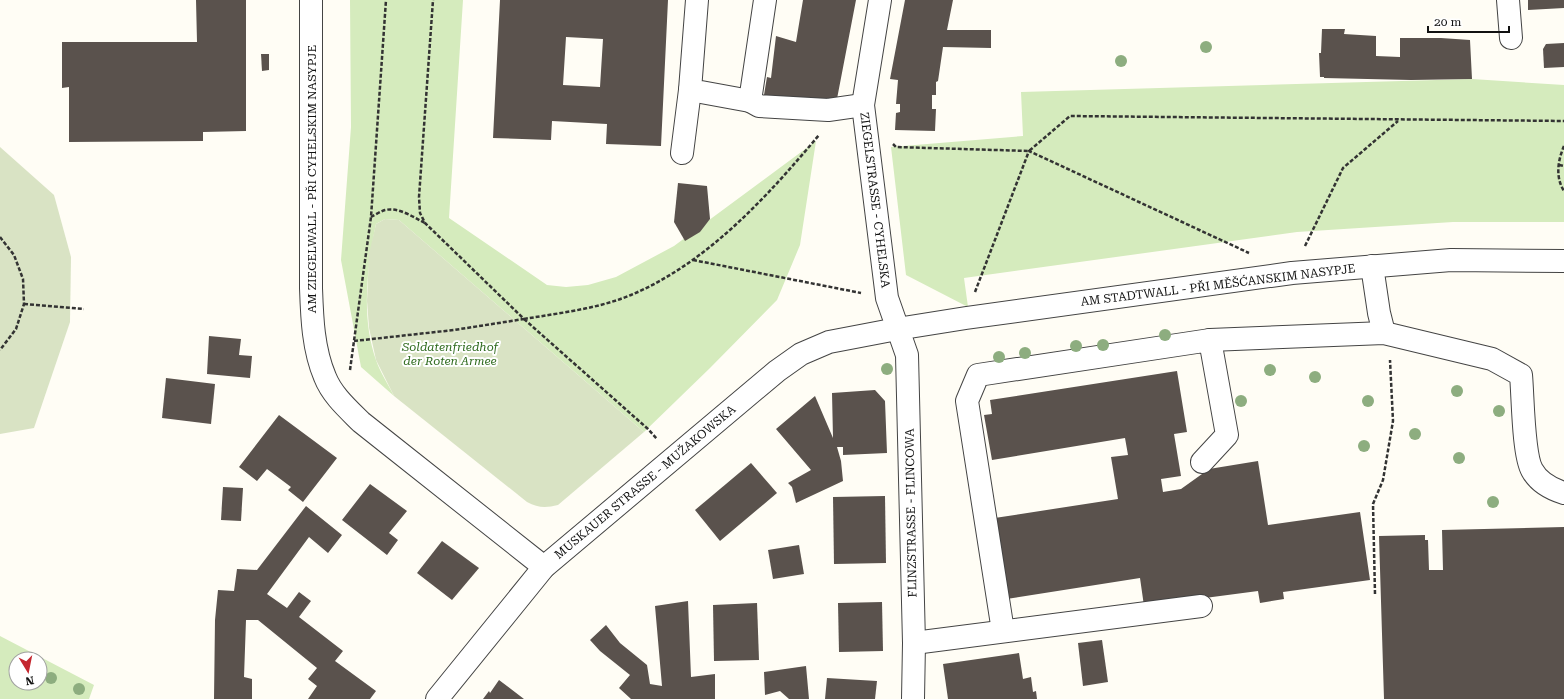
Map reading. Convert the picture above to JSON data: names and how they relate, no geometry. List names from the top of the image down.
{
  "streets": {
    "street": [
      "AM ZIEGELWALL - PŘI CYHELSKIM NASYPJE",
      "ZIEGELSTRASSE - CYHELSKA",
      "AM STADTWALL - PŘI MĚŠĆANSKIM NASYPJE",
      "MUSKAUER STRASSE - MUŽAKOWSKA",
      "FLINZSTRASSE - FLINCOWA"
    ]
  },
  "crossings": [
    ["AM ZIEGELWALL - PŘI CYHELSKIM NASYPJE", "MUSKAUER STRASSE - MUŽAKOWSKA"],
    ["ZIEGELSTRASSE - CYHELSKA", "AM STADTWALL - PŘI MĚŠĆANSKIM NASYPJE"],
    ["ZIEGELSTRASSE - CYHELSKA", "MUSKAUER STRASSE - MUŽAKOWSKA"],
    ["ZIEGELSTRASSE - CYHELSKA", "FLINZSTRASSE - FLINCOWA"],
    ["AM STADTWALL - PŘI MĚŠĆANSKIM NASYPJE", "MUSKAUER STRASSE - MUŽAKOWSKA"],
    ["AM STADTWALL - PŘI MĚŠĆANSKIM NASYPJE", "FLINZSTRASSE - FLINCOWA"],
    ["MUSKAUER STRASSE - MUŽAKOWSKA", "FLINZSTRASSE - FLINCOWA"]
  ],
  "parks": ["Soldatenfriedhof der Roten Armee"],
  "scale_bar": "20 m",
  "north": "bottom"
}
